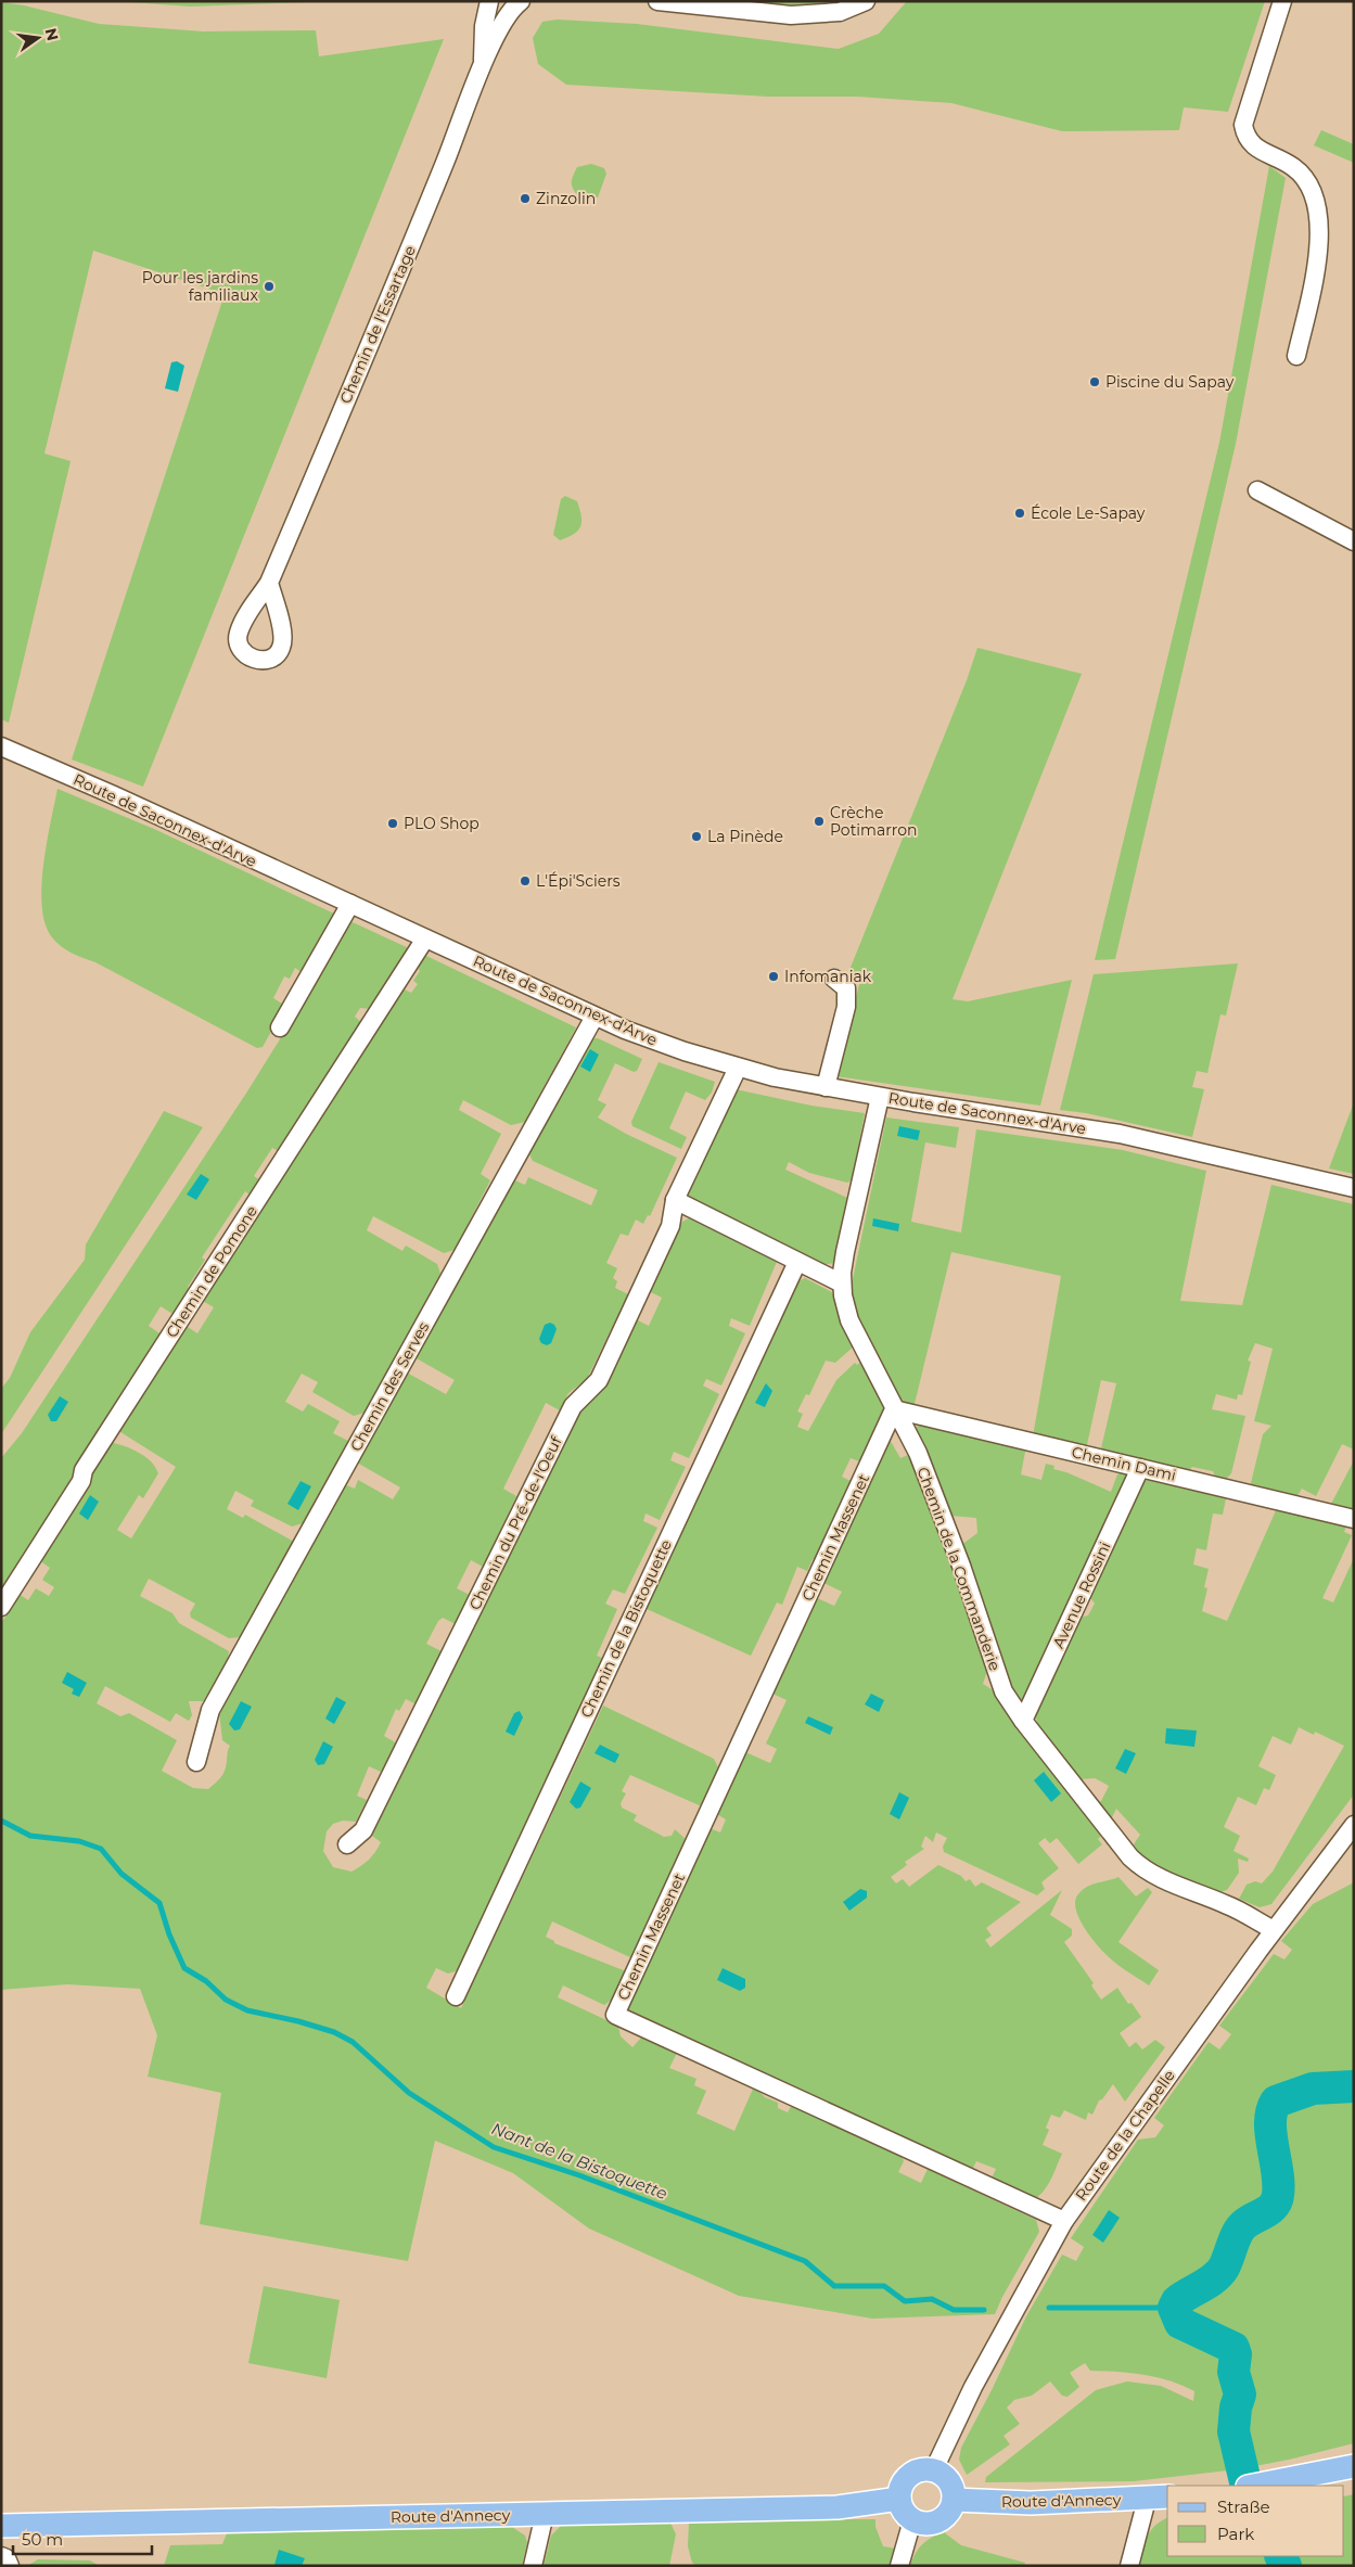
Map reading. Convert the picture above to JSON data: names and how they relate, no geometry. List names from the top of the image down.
{
  "streets": {
    "main road": ["Route d'Annecy"],
    "street": [
      "Chemin de l'Essartage",
      "Route de Saconnex-d'Arve",
      "Chemin de Pomone",
      "Chemin des Serves",
      "Chemin Dami",
      "Chemin du Pré-de-l'Oeuf",
      "Chemin Massenet",
      "Chemin de la Commanderie",
      "Avenue Rossini",
      "Chemin de la Bistoquette",
      "Route de la Chapelle"
    ]
  },
  "crossings": [
    ["Route de Saconnex-d'Arve", "Chemin de Pomone"],
    ["Route de Saconnex-d'Arve", "Chemin des Serves"],
    ["Route de Saconnex-d'Arve", "Chemin du Pré-de-l'Oeuf"],
    ["Route de Saconnex-d'Arve", "Chemin de la Commanderie"],
    ["Chemin Dami", "Chemin Massenet"],
    ["Chemin Dami", "Chemin de la Commanderie"],
    ["Chemin Dami", "Avenue Rossini"],
    ["Chemin Massenet", "Chemin de la Commanderie"],
    ["Chemin Massenet", "Route de la Chapelle"],
    ["Chemin de la Commanderie", "Avenue Rossini"],
    ["Chemin de la Commanderie", "Route de la Chapelle"],
    ["Route de la Chapelle", "Route d'Annecy"]
  ],
  "water": ["Nant de la Bistoquette"],
  "places": [
    "Zinzolin",
    "Pour les jardins familiaux",
    "Piscine du Sapay",
    "École Le-Sapay",
    "Crèche Potimarron",
    "PLO Shop",
    "La Pinède",
    "L'Épi'Sciers",
    "Infomaniak"
  ],
  "legend": ["Straße", "Park"],
  "scale_bar": "50 m",
  "north": "right"
}
